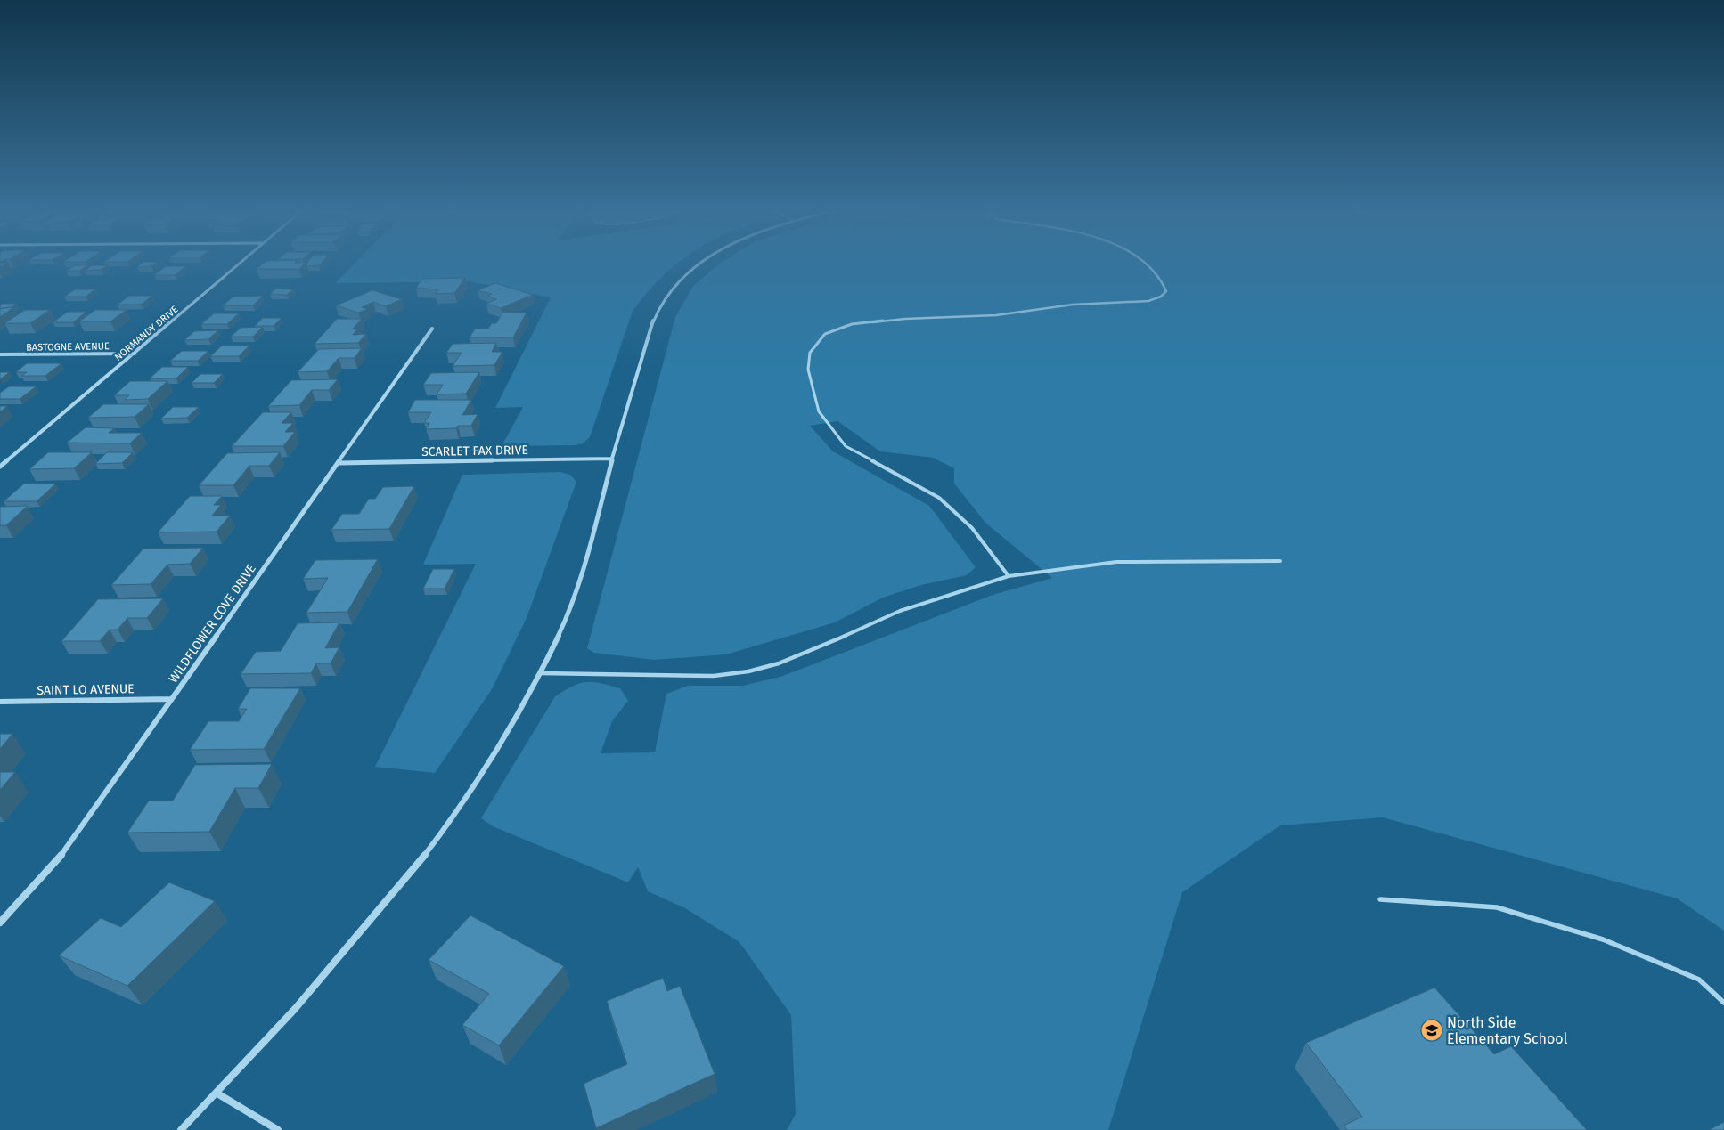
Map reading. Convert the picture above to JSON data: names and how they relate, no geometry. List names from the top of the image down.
{
  "streets": {
    "street": [
      "NORMANDY DRIVE",
      "BASTOGNE AVENUE",
      "SCARLET FAX DRIVE",
      "WILDFLOWER COVE DRIVE",
      "SAINT LO AVENUE"
    ]
  },
  "crossings": [
    ["NORMANDY DRIVE", "BASTOGNE AVENUE"],
    ["SCARLET FAX DRIVE", "WILDFLOWER COVE DRIVE"],
    ["WILDFLOWER COVE DRIVE", "SAINT LO AVENUE"]
  ],
  "places": {
    "school or university": ["North Side Elementary School"]
  }
}
